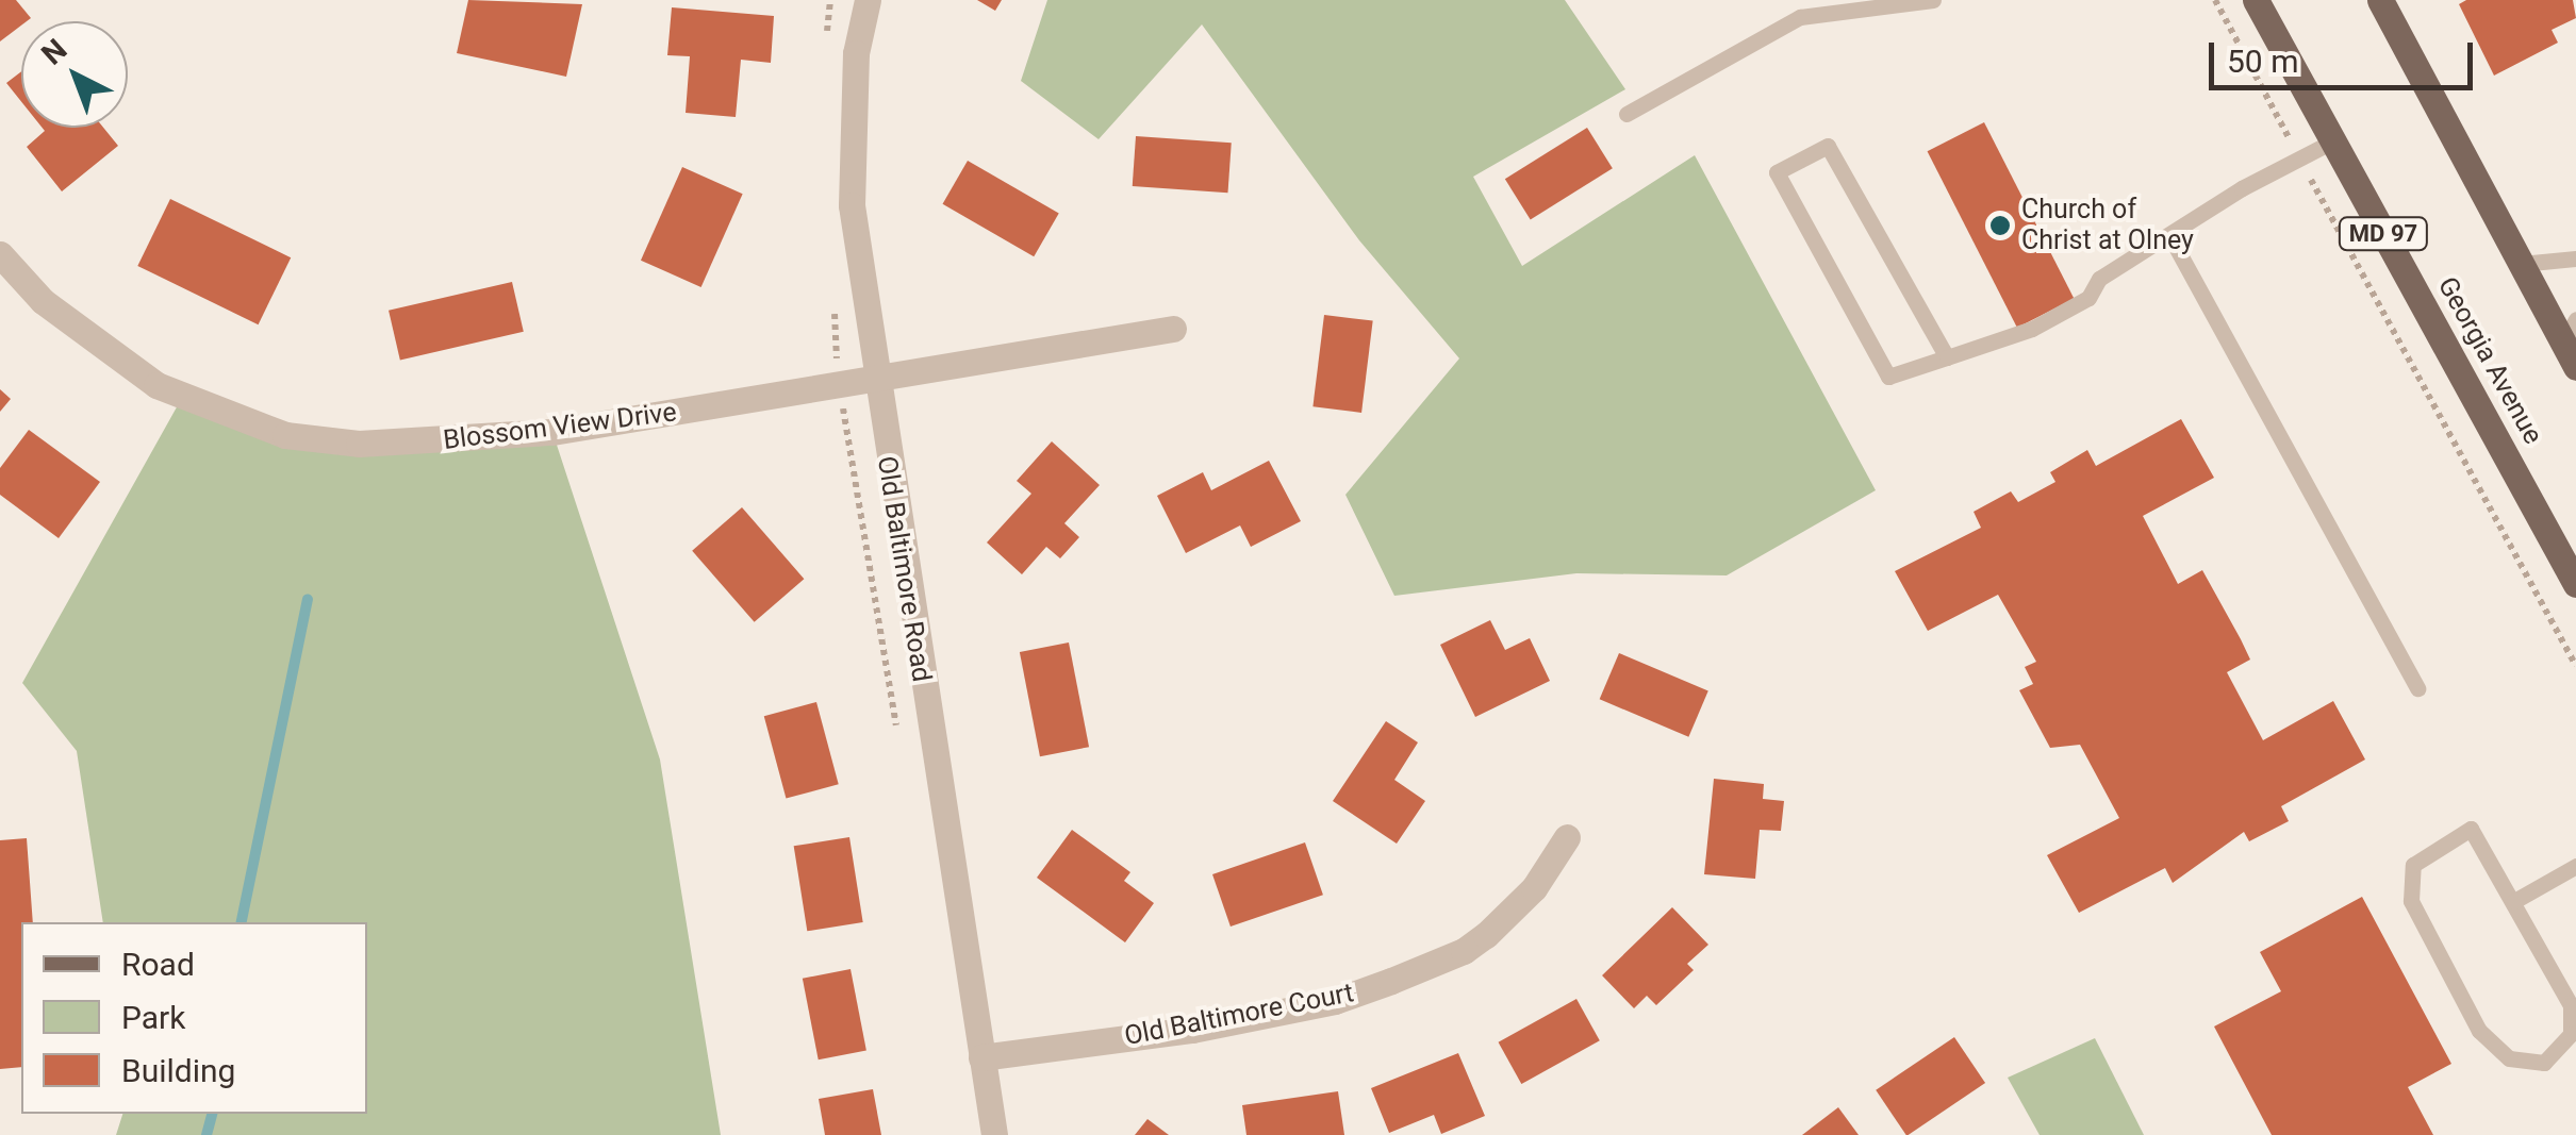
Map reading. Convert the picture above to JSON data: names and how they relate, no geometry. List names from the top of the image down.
{
  "streets": {
    "main road": ["MD 97", "Georgia Avenue"],
    "street": ["Blossom View Drive", "Old Baltimore Road", "Old Baltimore Court"]
  },
  "crossings": [
    ["Blossom View Drive", "Old Baltimore Road"],
    ["Old Baltimore Road", "Old Baltimore Court"]
  ],
  "places": ["Church of Christ at Olney"],
  "legend": ["Road", "Park", "Building"],
  "scale_bar": "50 m",
  "north": "top left"
}
